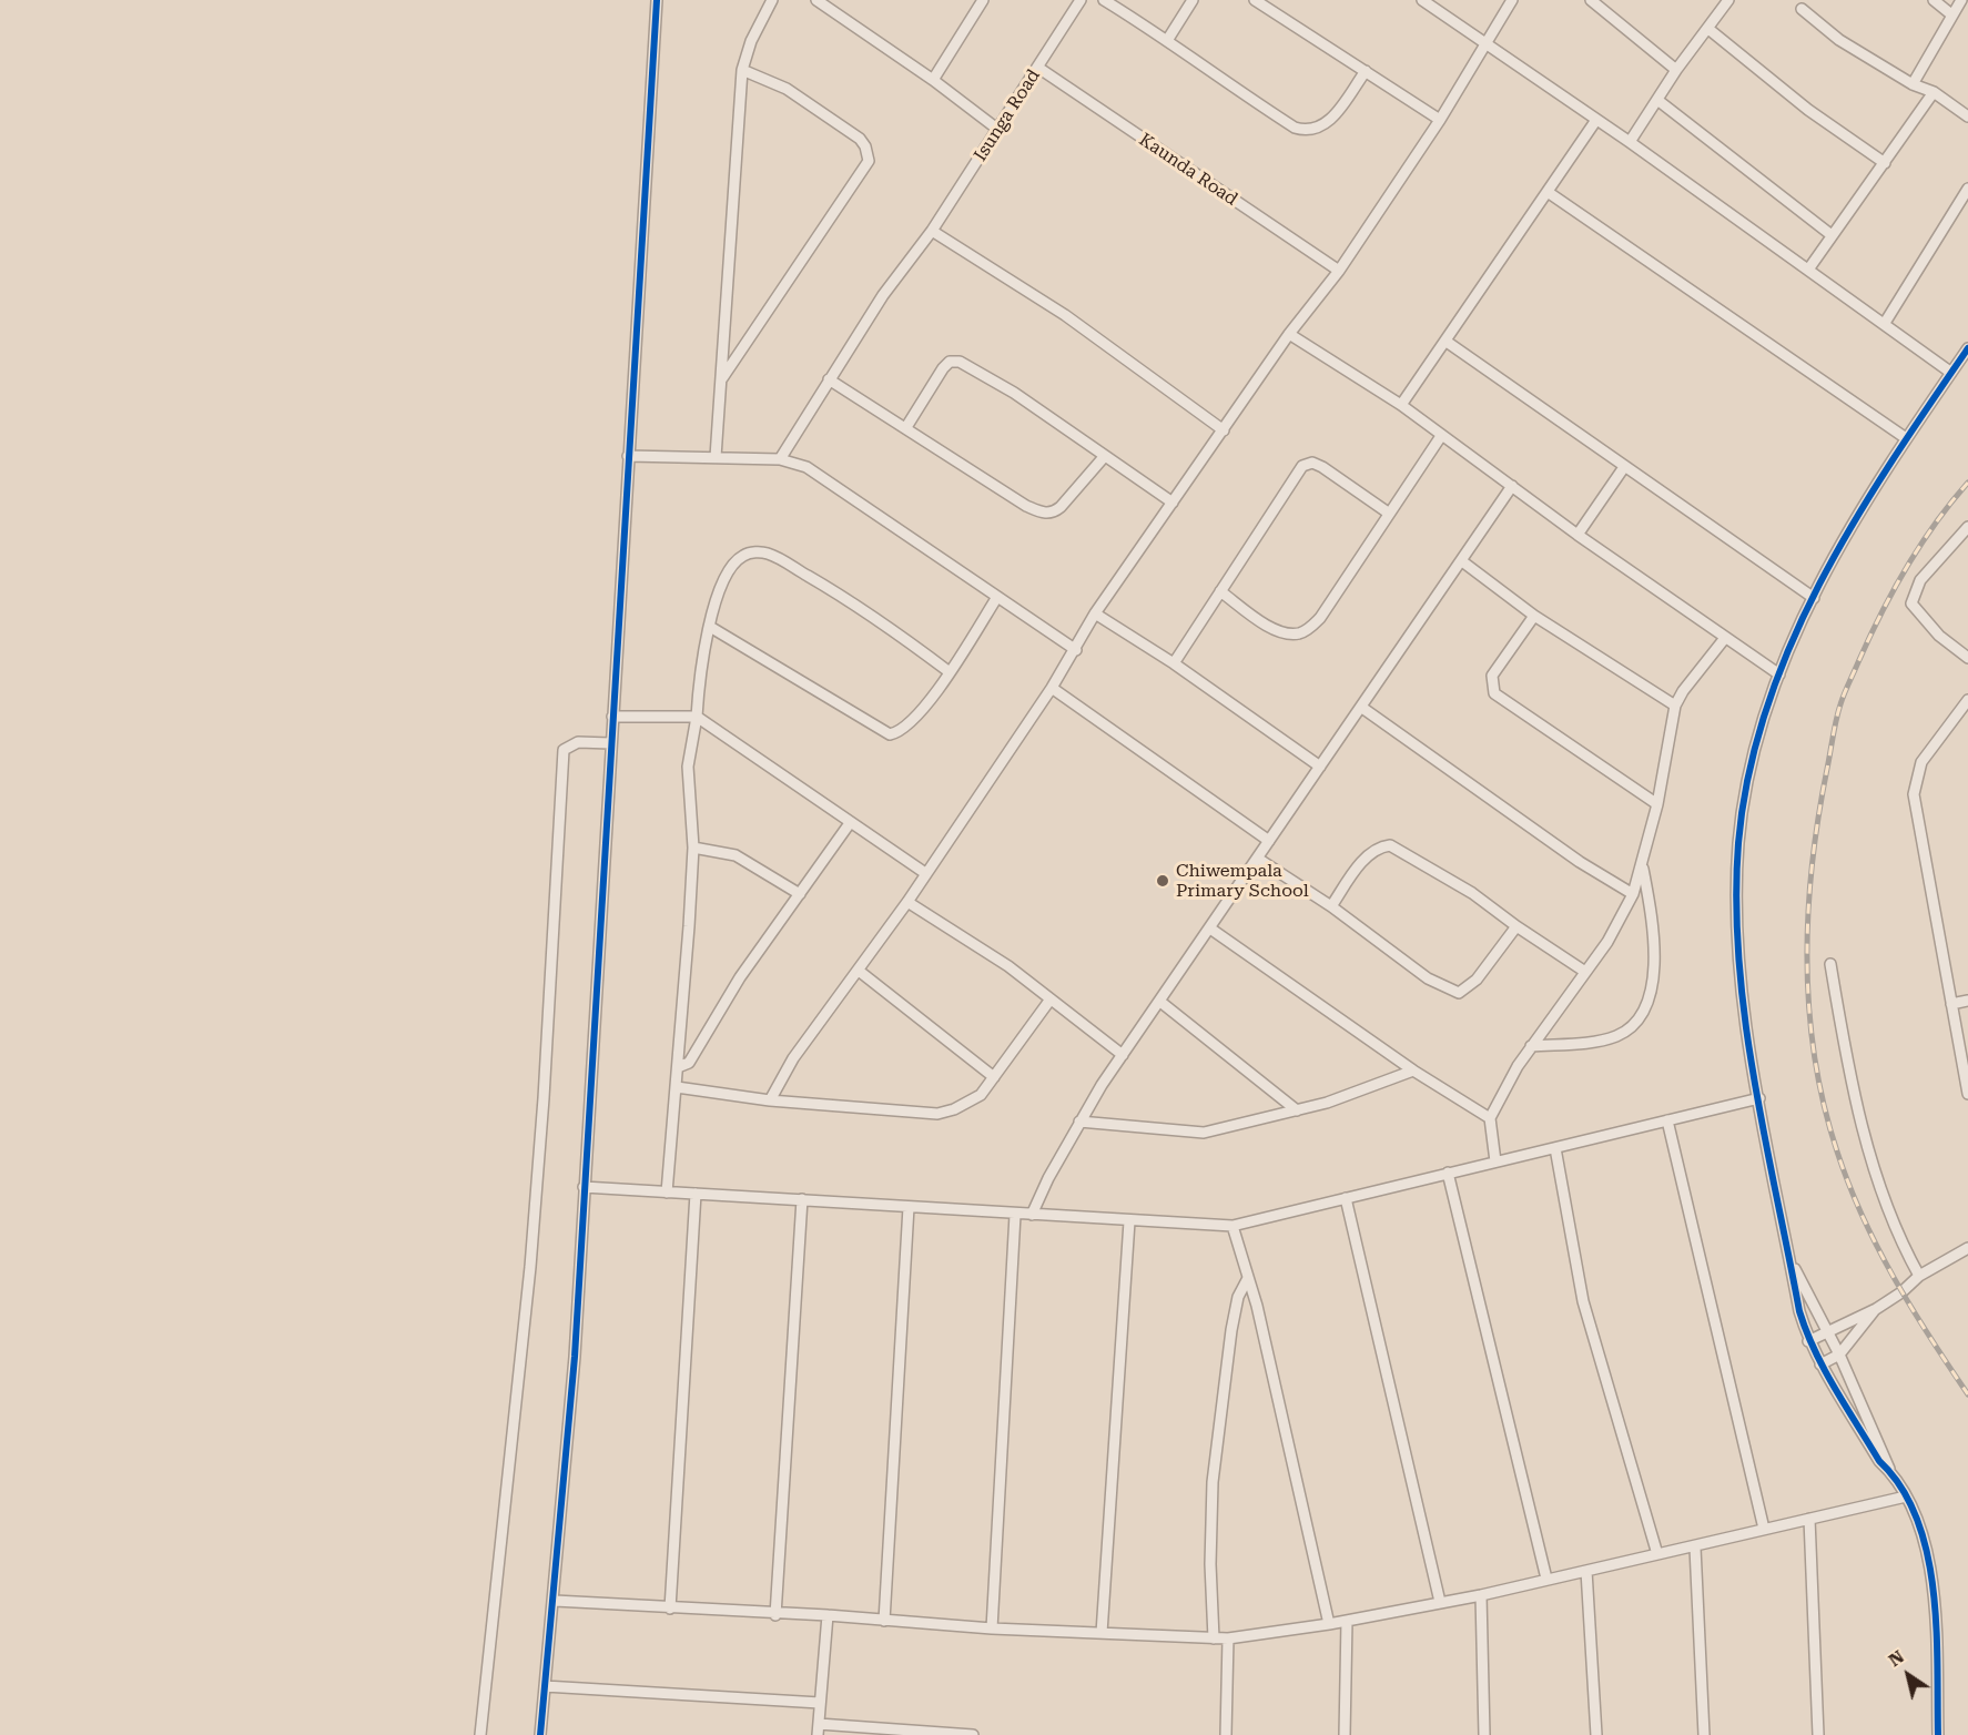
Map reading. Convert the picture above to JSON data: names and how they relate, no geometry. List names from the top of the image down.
{
  "streets": {
    "street": ["Isunga Road", "Kaunda Road"]
  },
  "crossings": [
    ["Isunga Road", "Kaunda Road"]
  ],
  "places": ["Chiwempala Primary School"],
  "north": "top left"
}
